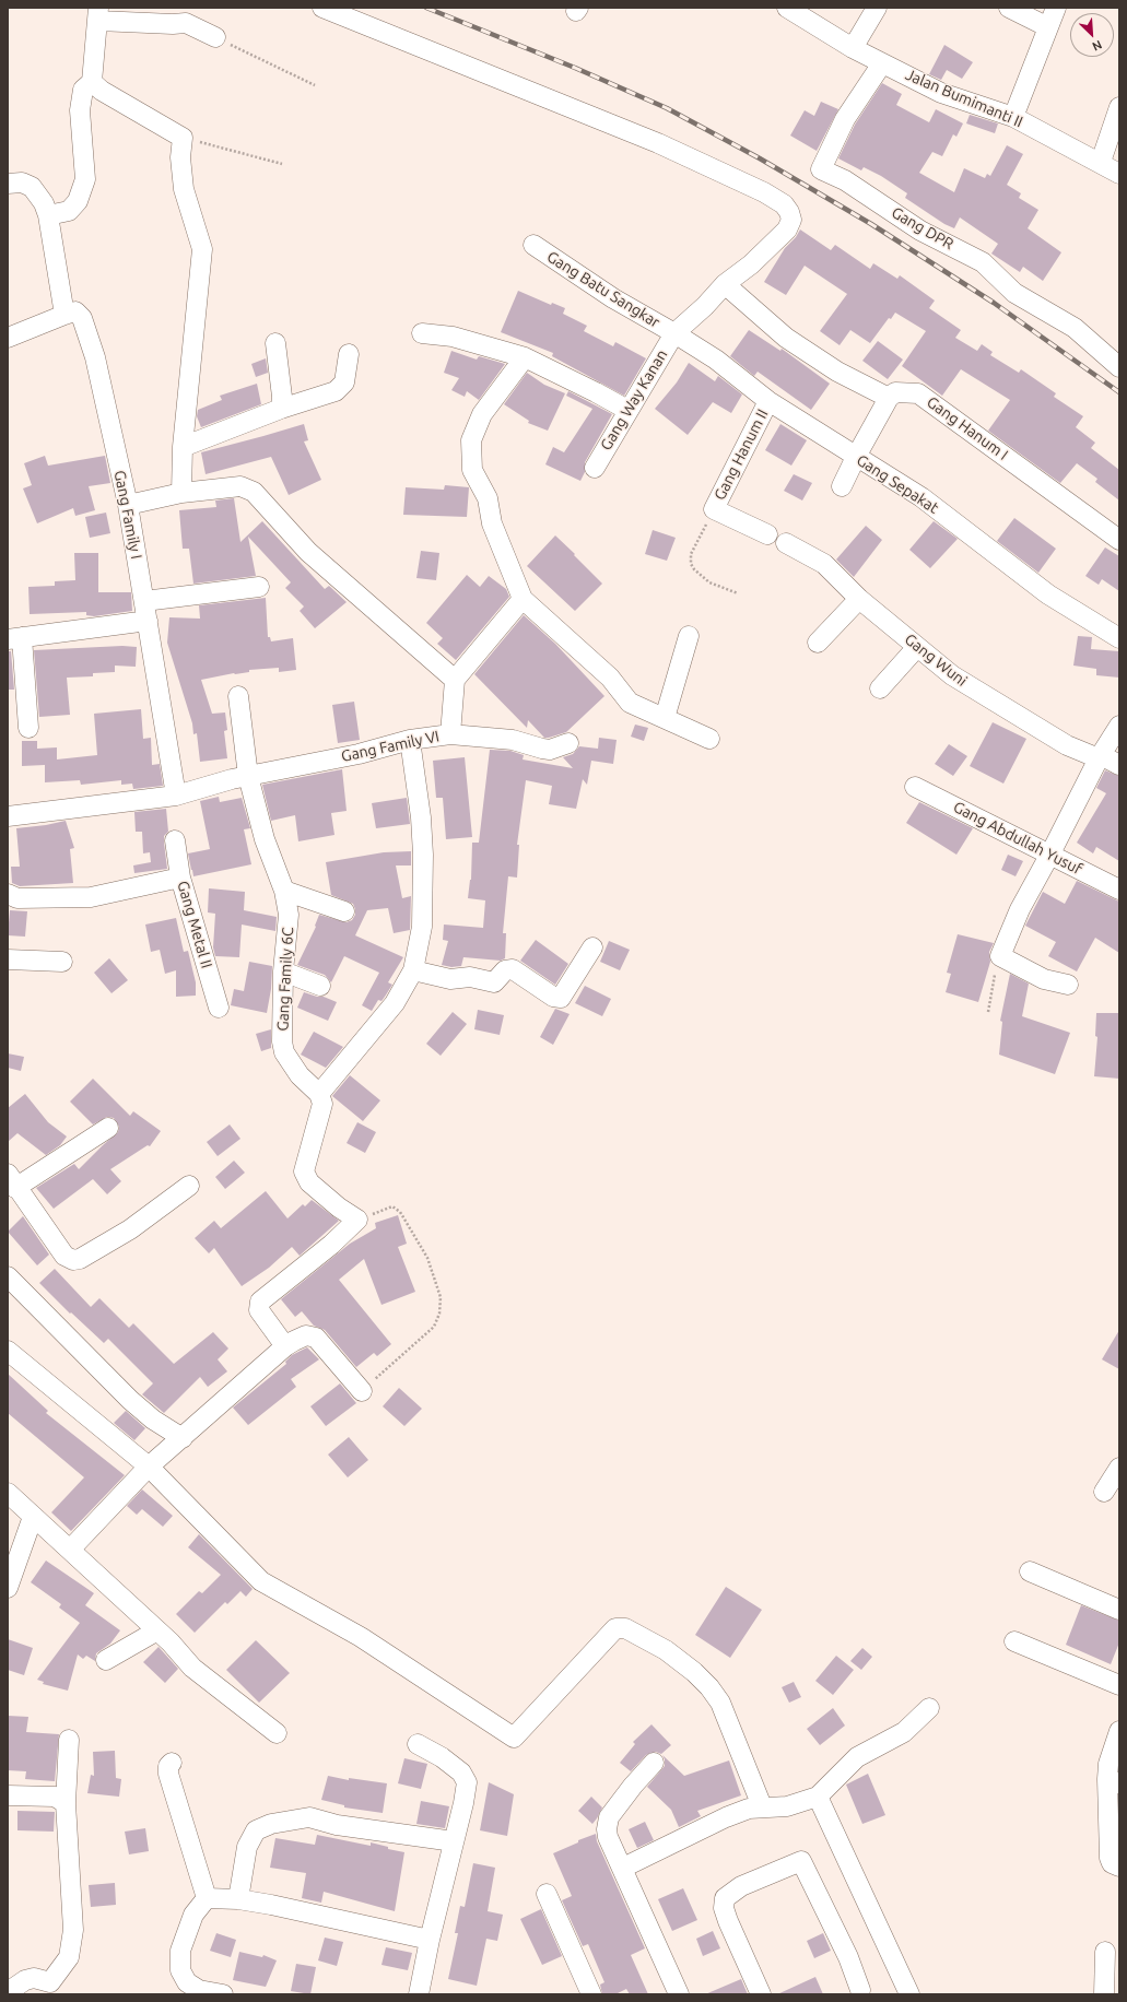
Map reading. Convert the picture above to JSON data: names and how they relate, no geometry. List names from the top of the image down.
{
  "streets": {
    "street": [
      "Jalan Bumimanti II",
      "Gang DPR",
      "Gang Batu Sangkar",
      "Gang Way Kanan",
      "Gang Hanum I",
      "Gang Hanum II",
      "Gang Sepakat",
      "Gang Family I",
      "Gang Wuni",
      "Gang Family VI",
      "Gang Abdullah Yusuf",
      "Gang Metal II",
      "Gang Family 6C"
    ]
  },
  "crossings": [
    ["Jalan Bumimanti II", "Gang DPR"],
    ["Gang Batu Sangkar", "Gang Way Kanan"],
    ["Gang Batu Sangkar", "Gang Sepakat"],
    ["Gang Way Kanan", "Gang Sepakat"],
    ["Gang Hanum II", "Gang Sepakat"],
    ["Gang Family I", "Gang Family VI"],
    ["Gang Family VI", "Gang Family 6C"]
  ],
  "north": "bottom right"
}
